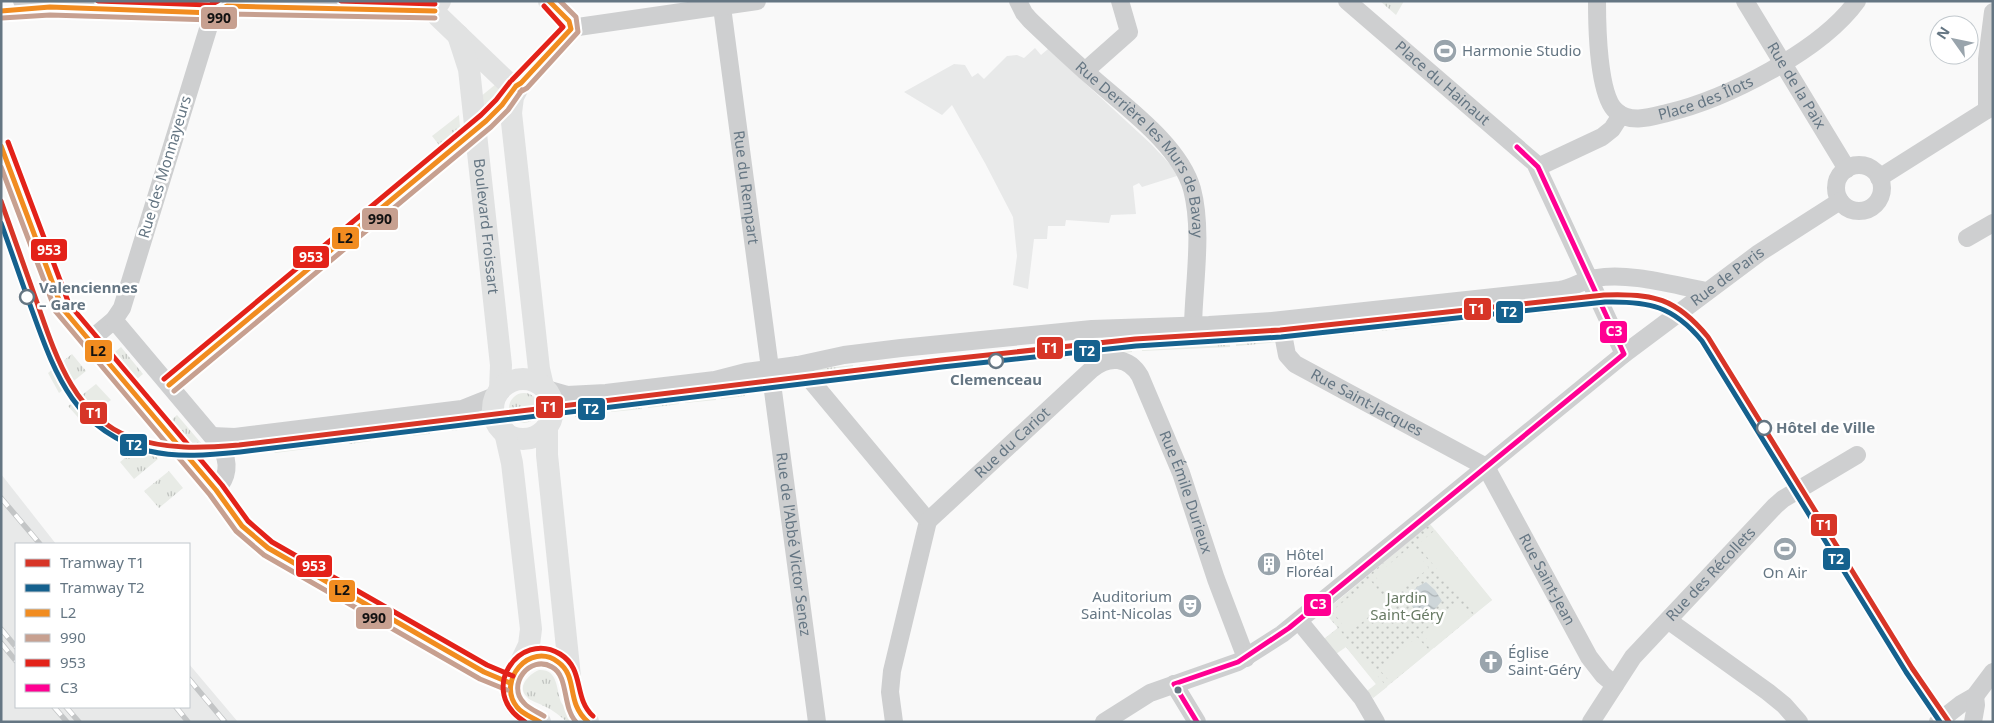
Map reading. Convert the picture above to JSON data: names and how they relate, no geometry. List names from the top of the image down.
{
  "streets": {
    "main road": ["Boulevard Froissart"],
    "street": [
      "Place du Hainaut",
      "Rue de la Paix",
      "Place des Îlots",
      "Rue Derrière les Murs de Bavay",
      "Rue des Monnayeurs",
      "Rue du Rempart",
      "Rue de Paris",
      "Rue Saint-Jacques",
      "Rue du Cariot",
      "Rue Émile Durieux",
      "Rue de l'Abbé Victor Senez",
      "Rue des Récollets",
      "Rue Saint-Jean"
    ]
  },
  "crossings": [
    ["Rue de la Paix", "Place des Îlots"],
    ["Rue de la Paix", "Rue de Paris"],
    ["Rue du Rempart", "Rue de l'Abbé Victor Senez"],
    ["Rue de Paris", "Rue Saint-Jacques"],
    ["Rue de Paris", "Rue Émile Durieux"],
    ["Rue de Paris", "Rue Saint-Jean"],
    ["Rue Saint-Jacques", "Rue Saint-Jean"],
    ["Rue du Cariot", "Rue Émile Durieux"],
    ["Rue des Récollets", "Rue Saint-Jean"]
  ],
  "parks": ["Jardin Saint-Géry"],
  "places": {
    "sports": ["Harmonie Studio", "On Air"],
    "other": ["Valenciennes – Gare", "Clemenceau", "Hôtel de Ville"],
    "building": ["Hôtel Floréal"],
    "theatre": ["Auditorium Saint-Nicolas"],
    "church": ["Église Saint-Géry"]
  },
  "lines": [
    "transit line L2",
    "transit line 990",
    "transit line 953",
    "transit line C3",
    "tram line T1",
    "tram line T2"
  ],
  "legend": [
    "Tramway T1",
    "Tramway T2",
    "L2",
    "990",
    "953",
    "C3"
  ],
  "north": "top left"
}
